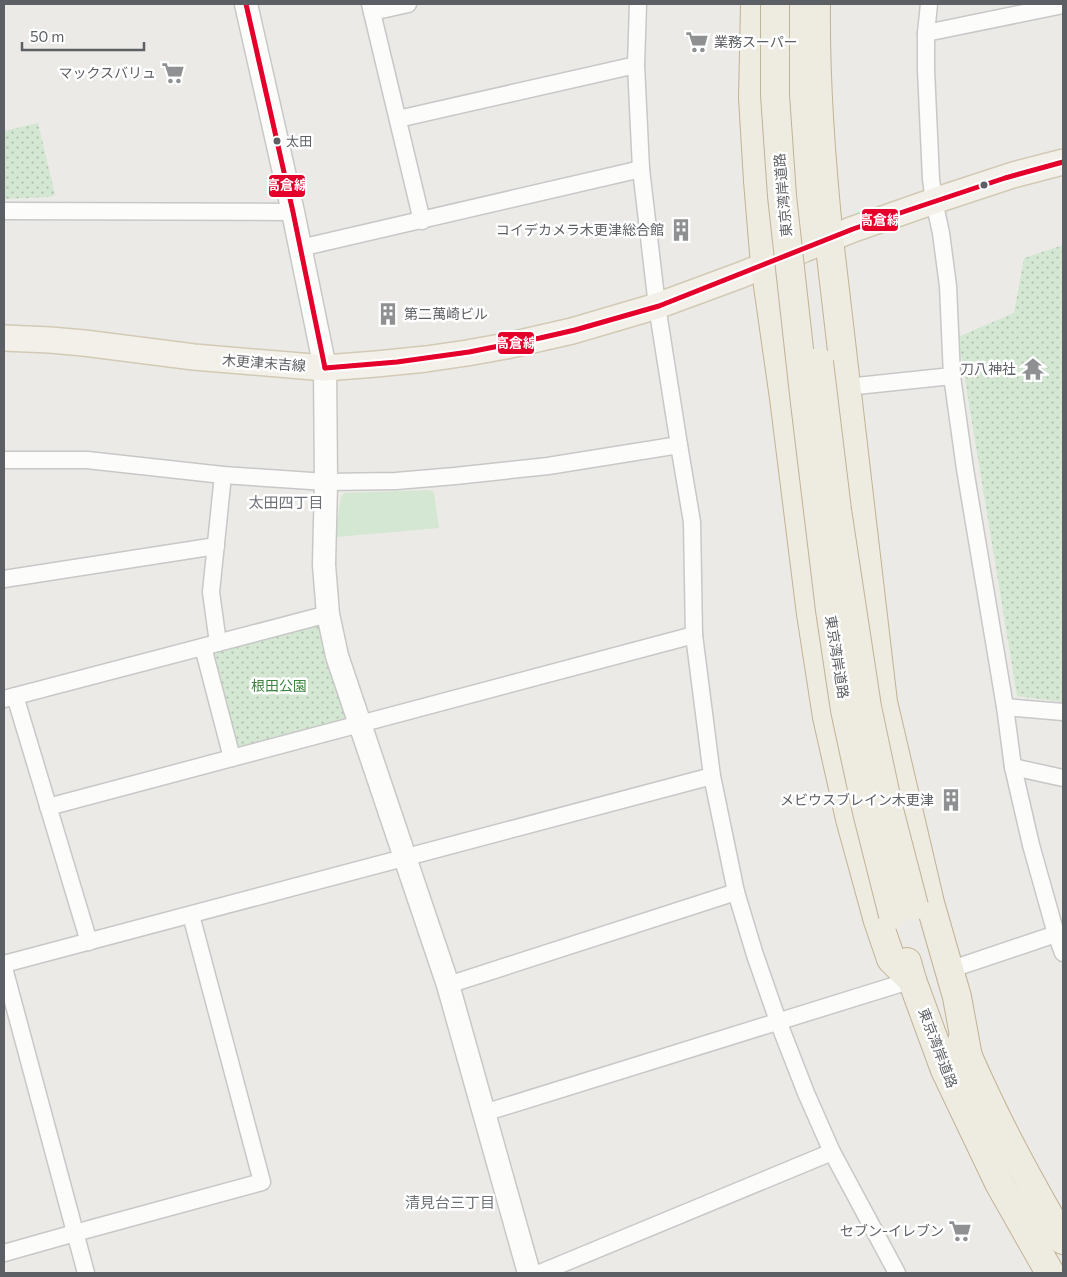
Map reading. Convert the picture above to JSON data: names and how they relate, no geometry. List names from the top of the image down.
{
  "streets": {
    "highway": ["東京湾岸道路"],
    "main road": ["木更津末吉線"]
  },
  "districts": ["太田四丁目", "清見台三丁目"],
  "parks": ["根田公園"],
  "places": {
    "supermarket": ["業務スーパー", "マックスバリュ", "セブン-イレブン"],
    "other": ["太田"],
    "building": ["コイデカメラ木更津総合館", "第二萬崎ビル", "メビウスブレイン木更津"],
    "temple": ["刀八神社"]
  },
  "lines": ["transit line 高倉線"],
  "scale_bar": "50 m"
}
